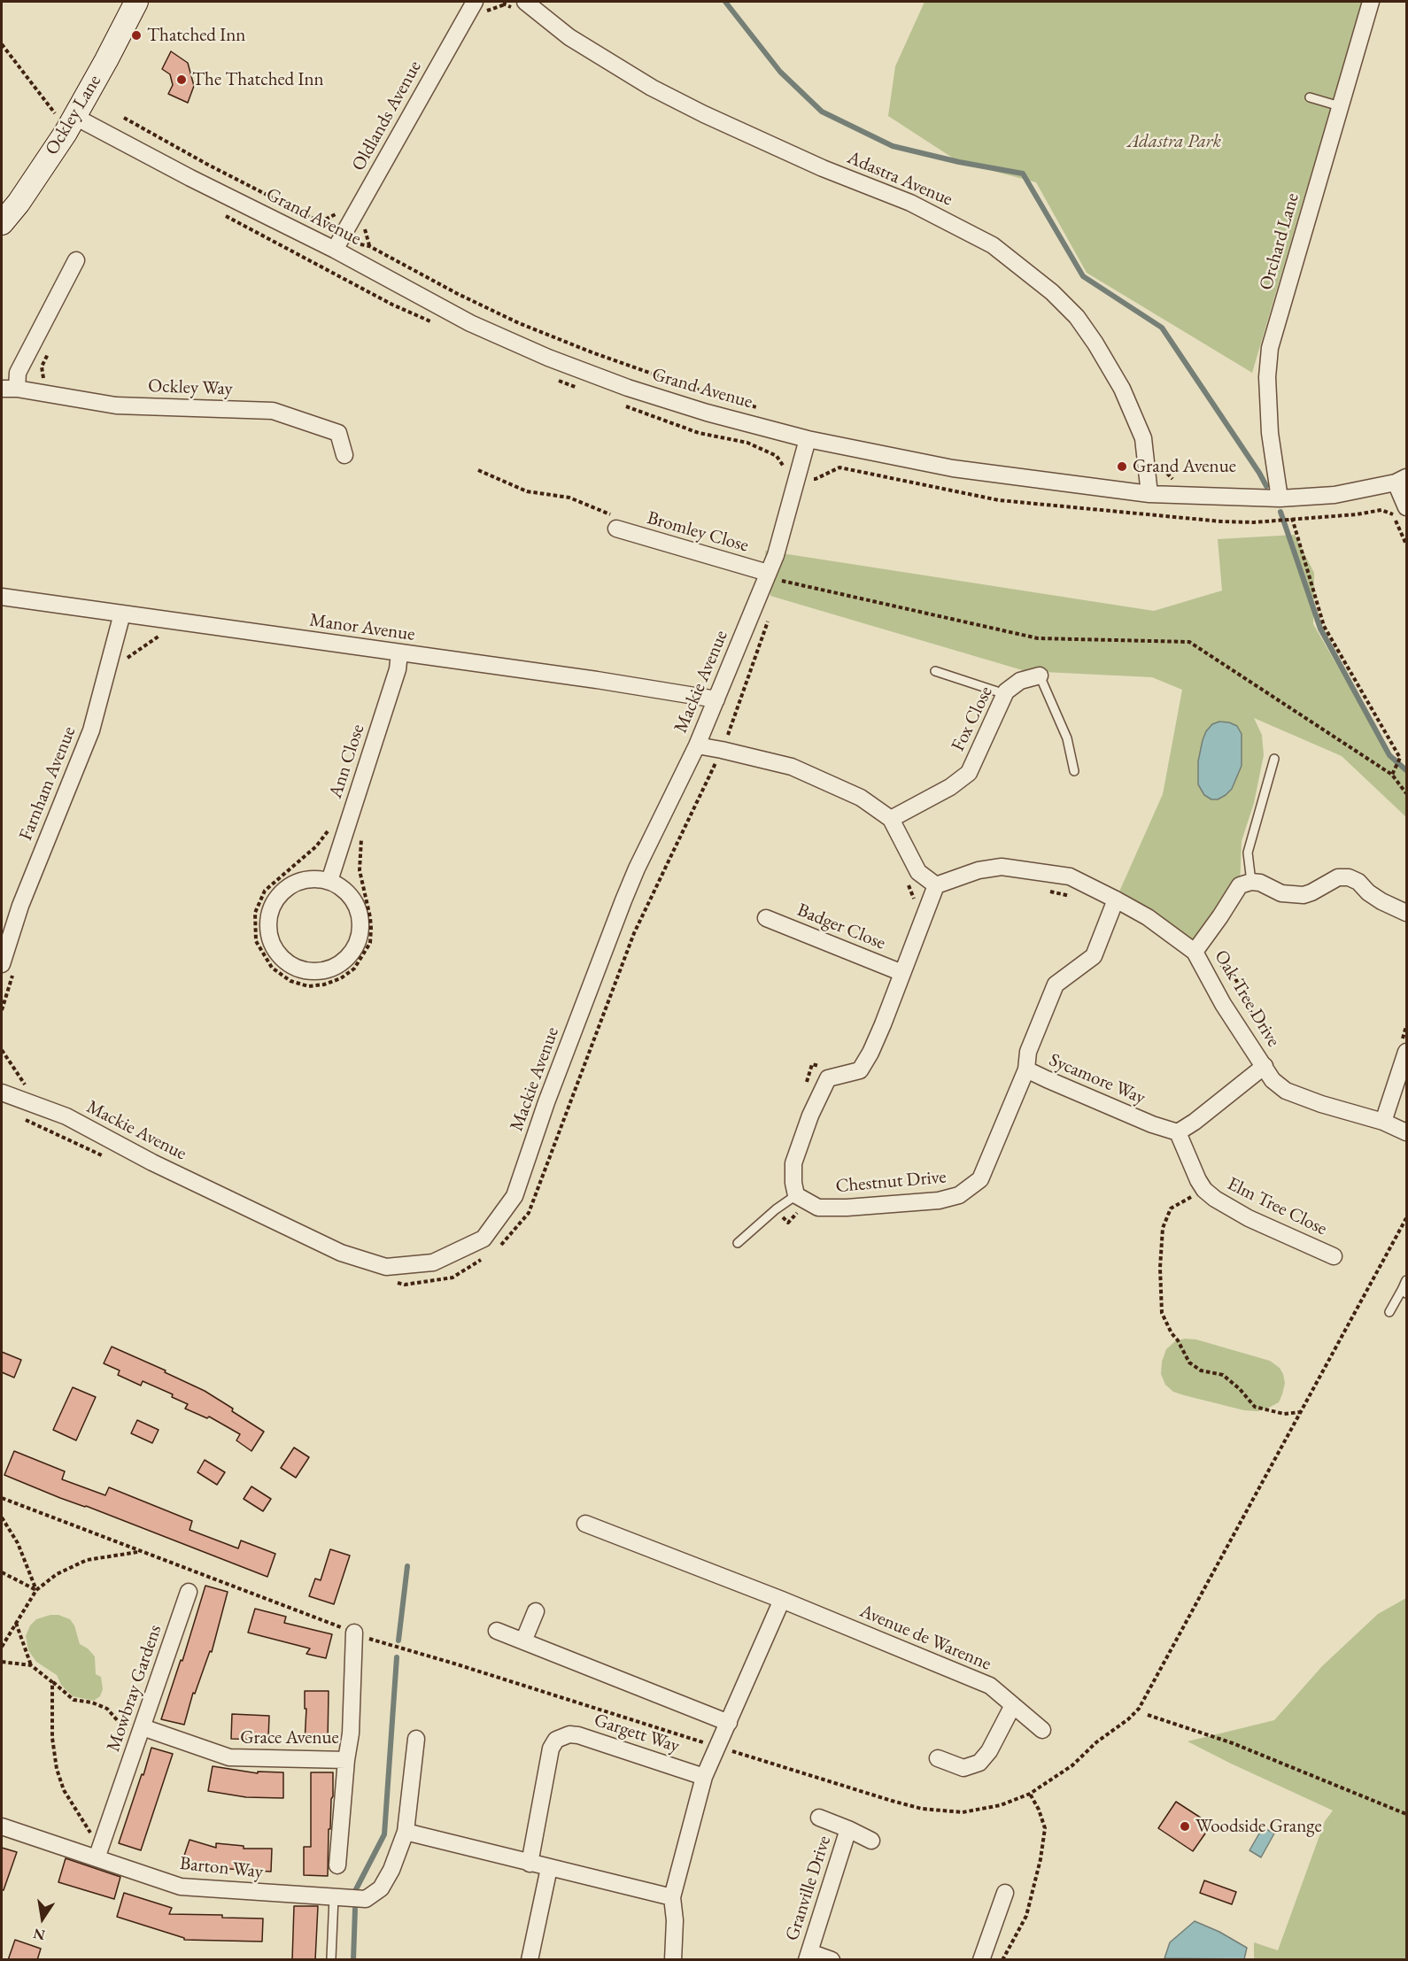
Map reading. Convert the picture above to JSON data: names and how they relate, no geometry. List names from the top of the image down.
{
  "streets": {
    "street": [
      "Ockley Lane",
      "Oldlands Avenue",
      "Adastra Avenue",
      "Grand Avenue",
      "Orchard Lane",
      "Ockley Way",
      "Bromley Close",
      "Manor Avenue",
      "Mackie Avenue",
      "Fox Close",
      "Ann Close",
      "Farnham Avenue",
      "Badger Close",
      "Oak Tree Drive",
      "Sycamore Way",
      "Chestnut Drive",
      "Elm Tree Close",
      "Avenue de Warenne",
      "Mowbray Gardens",
      "Gargett Way",
      "Grace Avenue",
      "Barton Way",
      "Granville Drive"
    ]
  },
  "crossings": [
    ["Ockley Lane", "Grand Avenue"],
    ["Oldlands Avenue", "Grand Avenue"],
    ["Adastra Avenue", "Grand Avenue"],
    ["Grand Avenue", "Orchard Lane"],
    ["Grand Avenue", "Mackie Avenue"],
    ["Bromley Close", "Mackie Avenue"],
    ["Manor Avenue", "Mackie Avenue"],
    ["Manor Avenue", "Ann Close"],
    ["Manor Avenue", "Farnham Avenue"],
    ["Badger Close", "Oak Tree Drive"],
    ["Badger Close", "Chestnut Drive"],
    ["Oak Tree Drive", "Sycamore Way"],
    ["Sycamore Way", "Chestnut Drive"],
    ["Sycamore Way", "Elm Tree Close"],
    ["Mowbray Gardens", "Grace Avenue"],
    ["Mowbray Gardens", "Barton Way"]
  ],
  "parks": ["Adastra Park"],
  "places": [
    "Thatched Inn",
    "The Thatched Inn",
    "Grand Avenue",
    "Woodside Grange"
  ],
  "north": "bottom"
}
